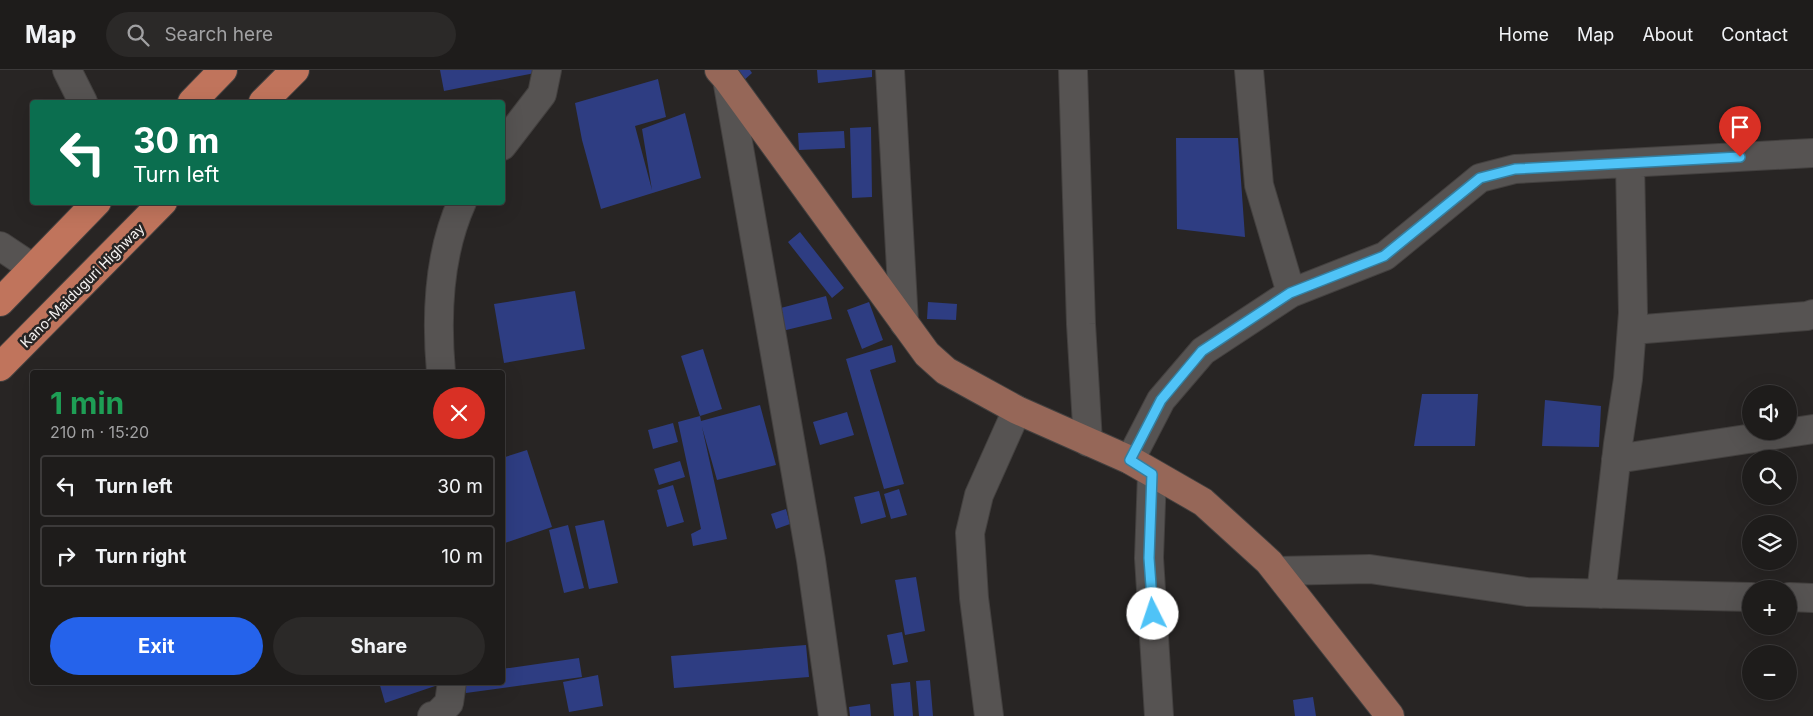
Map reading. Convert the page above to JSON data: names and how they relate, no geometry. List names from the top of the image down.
{
  "streets": {
    "highway": ["Kano-Maiduguri Highway"]
  },
  "page": {
    "header": "Map",
    "search": "Search here",
    "nav": [
      "Home",
      "Map",
      "About",
      "Contact"
    ],
    "turn": ["30 m", "Turn left"],
    "heading": ["1 min", "210 m · 15:20"],
    "map_buttons": ["+", "−"],
    "list": [
      {
        "name": "Turn left",
        "value": "30 m"
      },
      {
        "name": "Turn right",
        "value": "10 m"
      }
    ],
    "buttons": ["Exit", "Share"]
  }
}
